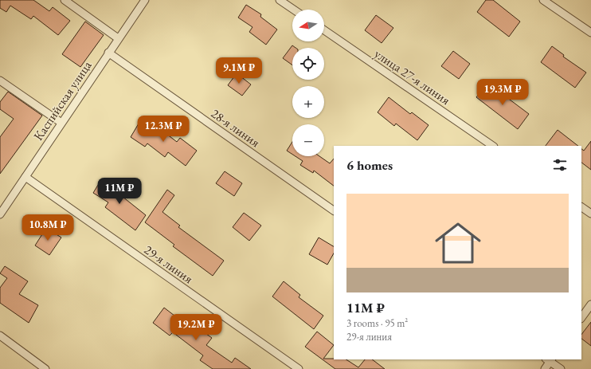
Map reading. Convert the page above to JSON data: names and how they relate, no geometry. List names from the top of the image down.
{
  "streets": {
    "street": [
      "улица 27-я линия",
      "Каспийская улица",
      "28-я линия",
      "29-я линия"
    ]
  },
  "crossings": [
    ["Каспийская улица", "28-я линия"],
    ["Каспийская улица", "29-я линия"]
  ],
  "north": "left",
  "page": {
    "map_buttons": ["+", "−"],
    "price": [
      "9.1M ₽",
      "19.3M ₽",
      "12.3M ₽",
      "11M ₽",
      "10.8M ₽",
      "19.2M ₽"
    ],
    "heading": "6 homes",
    "list": [
      {
        "name": "11M ₽",
        "note": "3 rooms · 95 m² · 29-я линия"
      }
    ]
  }
}
